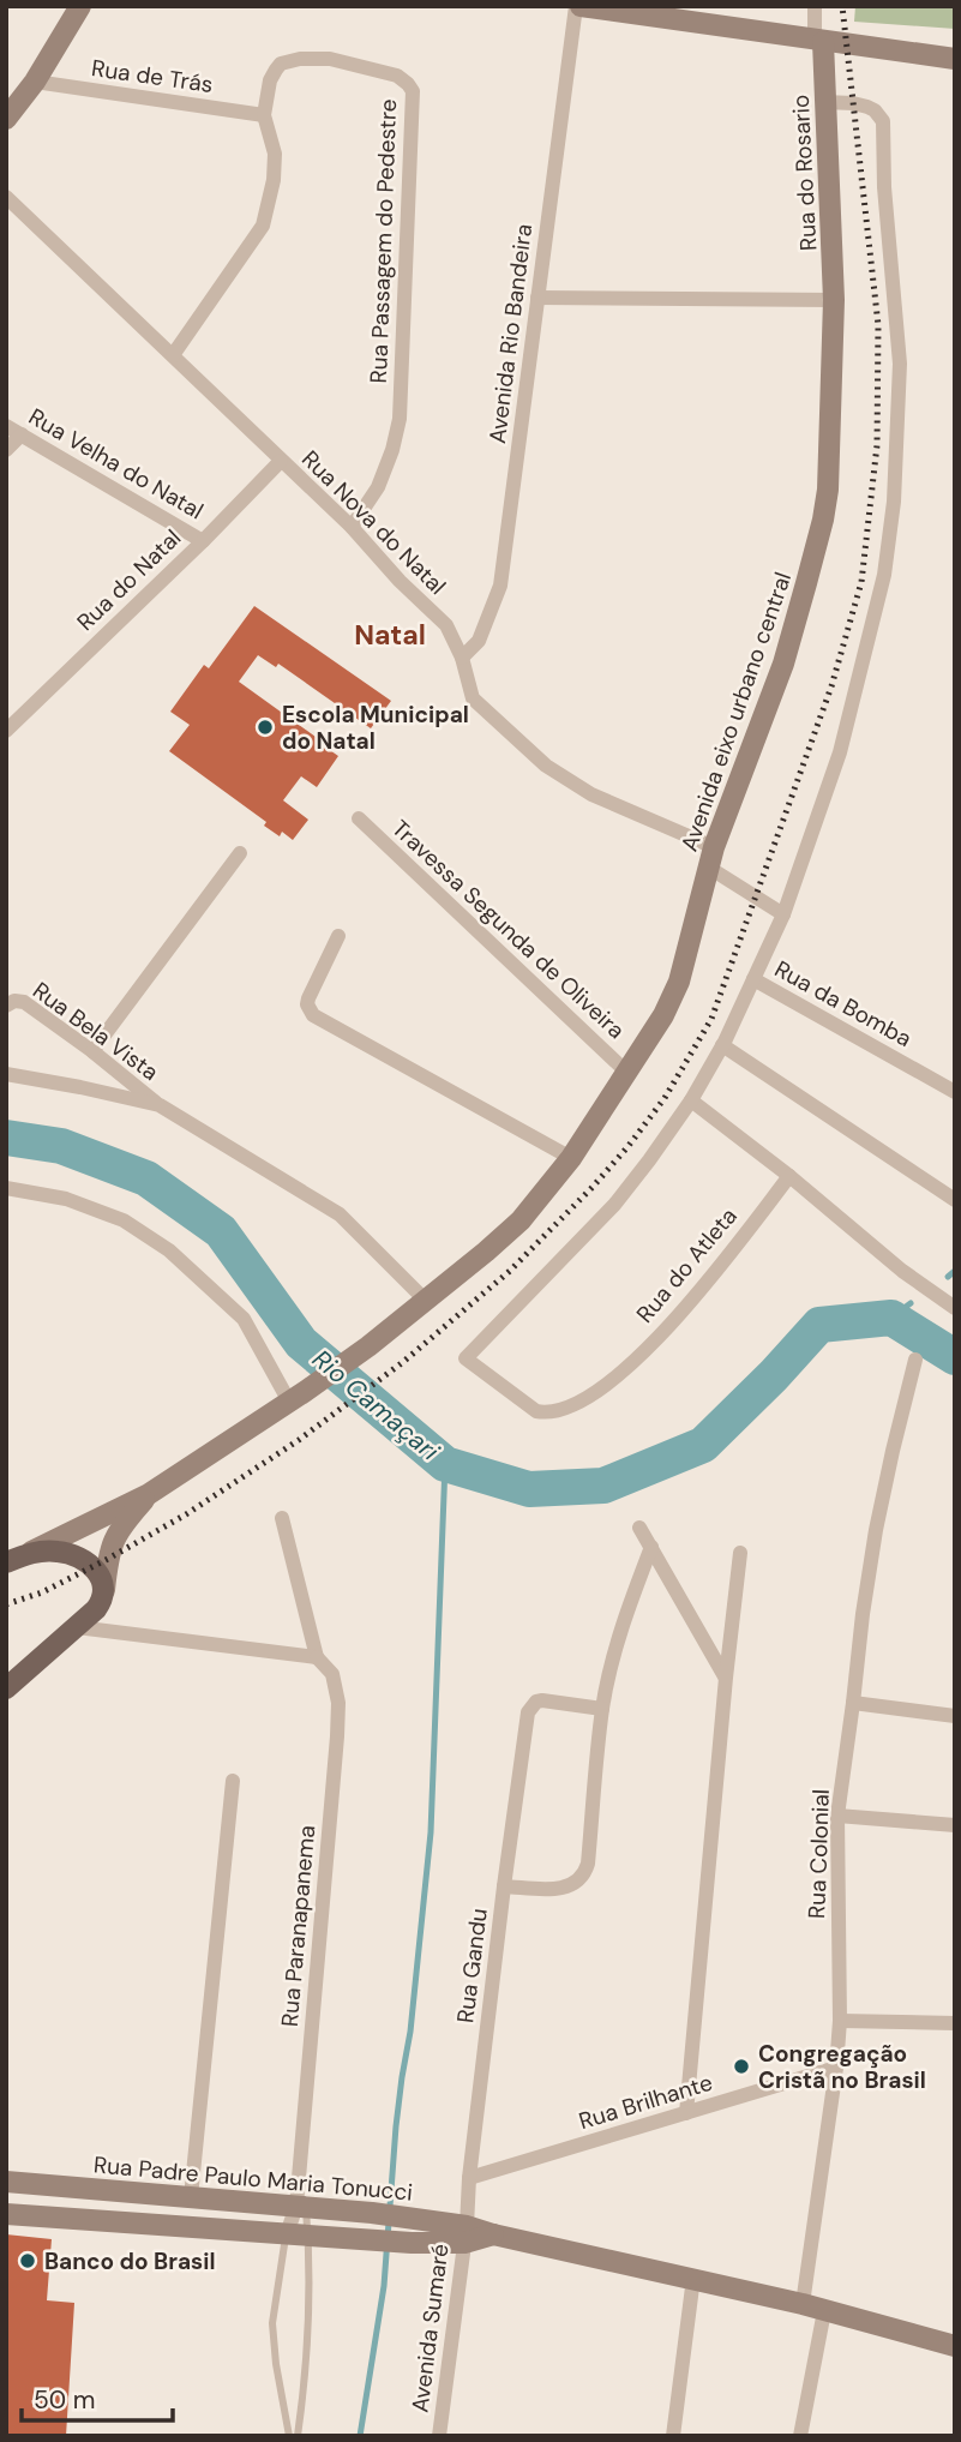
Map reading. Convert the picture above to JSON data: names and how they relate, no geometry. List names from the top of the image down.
{
  "streets": {
    "street": [
      "Rua de Trás",
      "Rua do Rosario",
      "Rua Passagem do Pedestre",
      "Avenida Rio Bandeira",
      "Rua Velha do Natal",
      "Rua Nova do Natal",
      "Rua do Natal",
      "Avenida eixo urbano central",
      "Travessa Segunda de Oliveira",
      "Rua da Bomba",
      "Rua Bela Vista",
      "Rua do Atleta",
      "Rua Colonial",
      "Rua Paranapanema",
      "Rua Gandu",
      "Rua Brilhante",
      "Rua Padre Paulo Maria Tonucci",
      "Avenida Sumaré"
    ]
  },
  "crossings": [
    ["Rua de Trás", "Rua Passagem do Pedestre"],
    ["Rua do Rosario", "Avenida eixo urbano central"],
    ["Rua Passagem do Pedestre", "Rua Nova do Natal"],
    ["Avenida Rio Bandeira", "Rua Nova do Natal"],
    ["Rua Velha do Natal", "Rua do Natal"],
    ["Rua Nova do Natal", "Rua do Natal"],
    ["Rua Nova do Natal", "Avenida eixo urbano central"],
    ["Avenida eixo urbano central", "Travessa Segunda de Oliveira"],
    ["Rua Colonial", "Rua Brilhante"],
    ["Rua Colonial", "Rua Padre Paulo Maria Tonucci"],
    ["Rua Paranapanema", "Rua Padre Paulo Maria Tonucci"],
    ["Rua Gandu", "Rua Brilhante"],
    ["Rua Gandu", "Rua Padre Paulo Maria Tonucci"],
    ["Rua Gandu", "Avenida Sumaré"],
    ["Rua Padre Paulo Maria Tonucci", "Avenida Sumaré"]
  ],
  "districts": ["Natal"],
  "water": ["Rio Camaçari"],
  "places": ["Escola Municipal do Natal", "Congregação Cristã no Brasil", "Banco do Brasil"],
  "scale_bar": "50 m"
}
